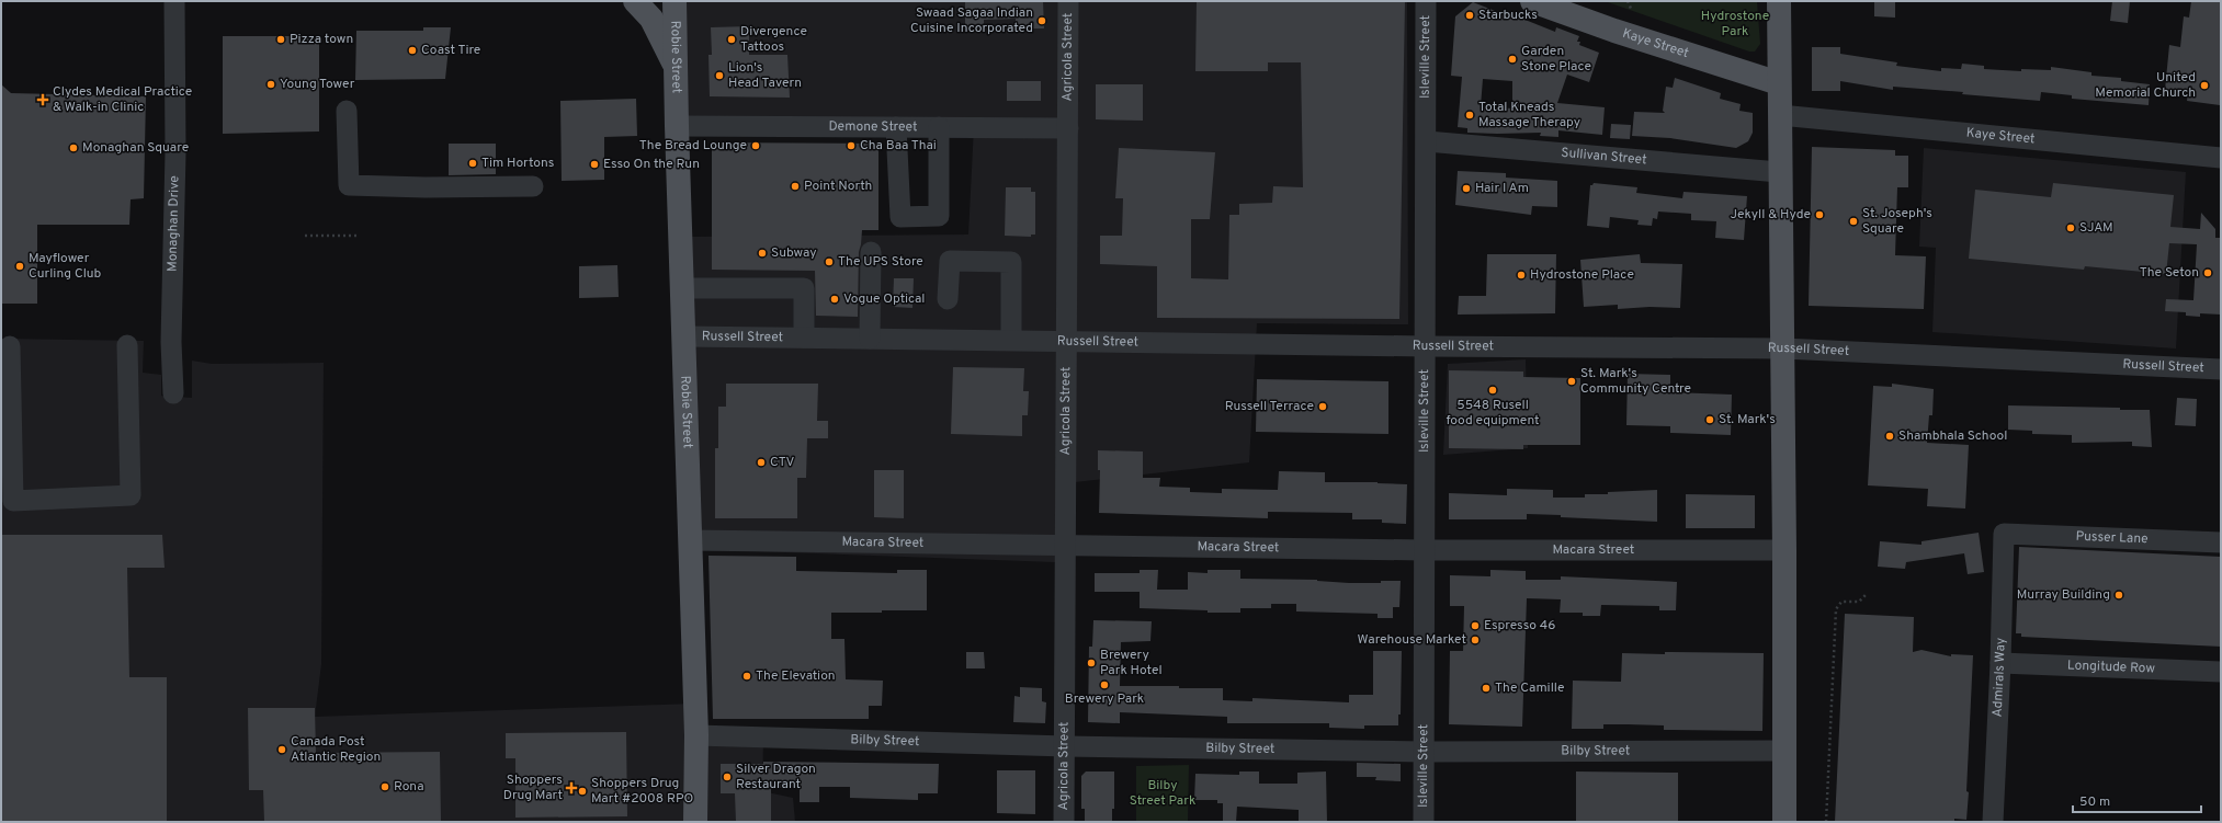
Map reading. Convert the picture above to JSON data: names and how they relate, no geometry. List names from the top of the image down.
{
  "streets": {
    "main road": ["Kaye Street", "Robie Street"],
    "street": [
      "Agricola Street",
      "Isleville Street",
      "Demone Street",
      "Sullivan Street",
      "Monaghan Drive",
      "Russell Street",
      "Pusser Lane",
      "Macara Street",
      "Longitude Row",
      "Admirals Way",
      "Bilby Street"
    ]
  },
  "crossings": [
    ["Robie Street", "Demone Street"],
    ["Robie Street", "Russell Street"],
    ["Robie Street", "Macara Street"],
    ["Robie Street", "Bilby Street"],
    ["Agricola Street", "Demone Street"],
    ["Agricola Street", "Russell Street"],
    ["Agricola Street", "Macara Street"],
    ["Agricola Street", "Bilby Street"],
    ["Isleville Street", "Sullivan Street"],
    ["Isleville Street", "Russell Street"],
    ["Isleville Street", "Macara Street"],
    ["Isleville Street", "Bilby Street"],
    ["Pusser Lane", "Admirals Way"],
    ["Longitude Row", "Admirals Way"]
  ],
  "parks": ["Hydrostone Park", "Bilby Street Park"],
  "places": {
    "other": [
      "Starbucks",
      "Swaad Sagaa Indian Cuisine Incorporated",
      "Pizza town",
      "Divergence Tattoos",
      "Coast Tire",
      "Garden Stone Place",
      "Lion's Head Tavern",
      "Young Tower",
      "United Memorial Church",
      "Total Kneads Massage Therapy",
      "The Bread Lounge",
      "Cha Baa Thai",
      "Monaghan Square",
      "Tim Hortons",
      "Esso On the Run",
      "Point North",
      "Hair I Am",
      "Jekyll & Hyde",
      "St. Joseph's Square",
      "SJAM",
      "Subway",
      "The UPS Store",
      "Mayflower Curling Club",
      "The Seton",
      "Hydrostone Place",
      "Vogue Optical",
      "St. Mark's Community Centre",
      "5548 Rusell food equipment",
      "Russell Terrace",
      "St. Mark's",
      "Shambhala School",
      "CTV",
      "Murray Building",
      "Espresso 46",
      "Warehouse Market",
      "Brewery Park Hotel",
      "The Elevation",
      "Brewery Park",
      "The Camille",
      "Canada Post Atlantic Region",
      "Silver Dragon Restaurant",
      "Rona",
      "Shoppers Drug Mart #2008 RPO"
    ],
    "health": ["Clydes Medical Practice & Walk-in Clinic", "Shoppers Drug Mart"]
  },
  "scale_bar": "50 m"
}
